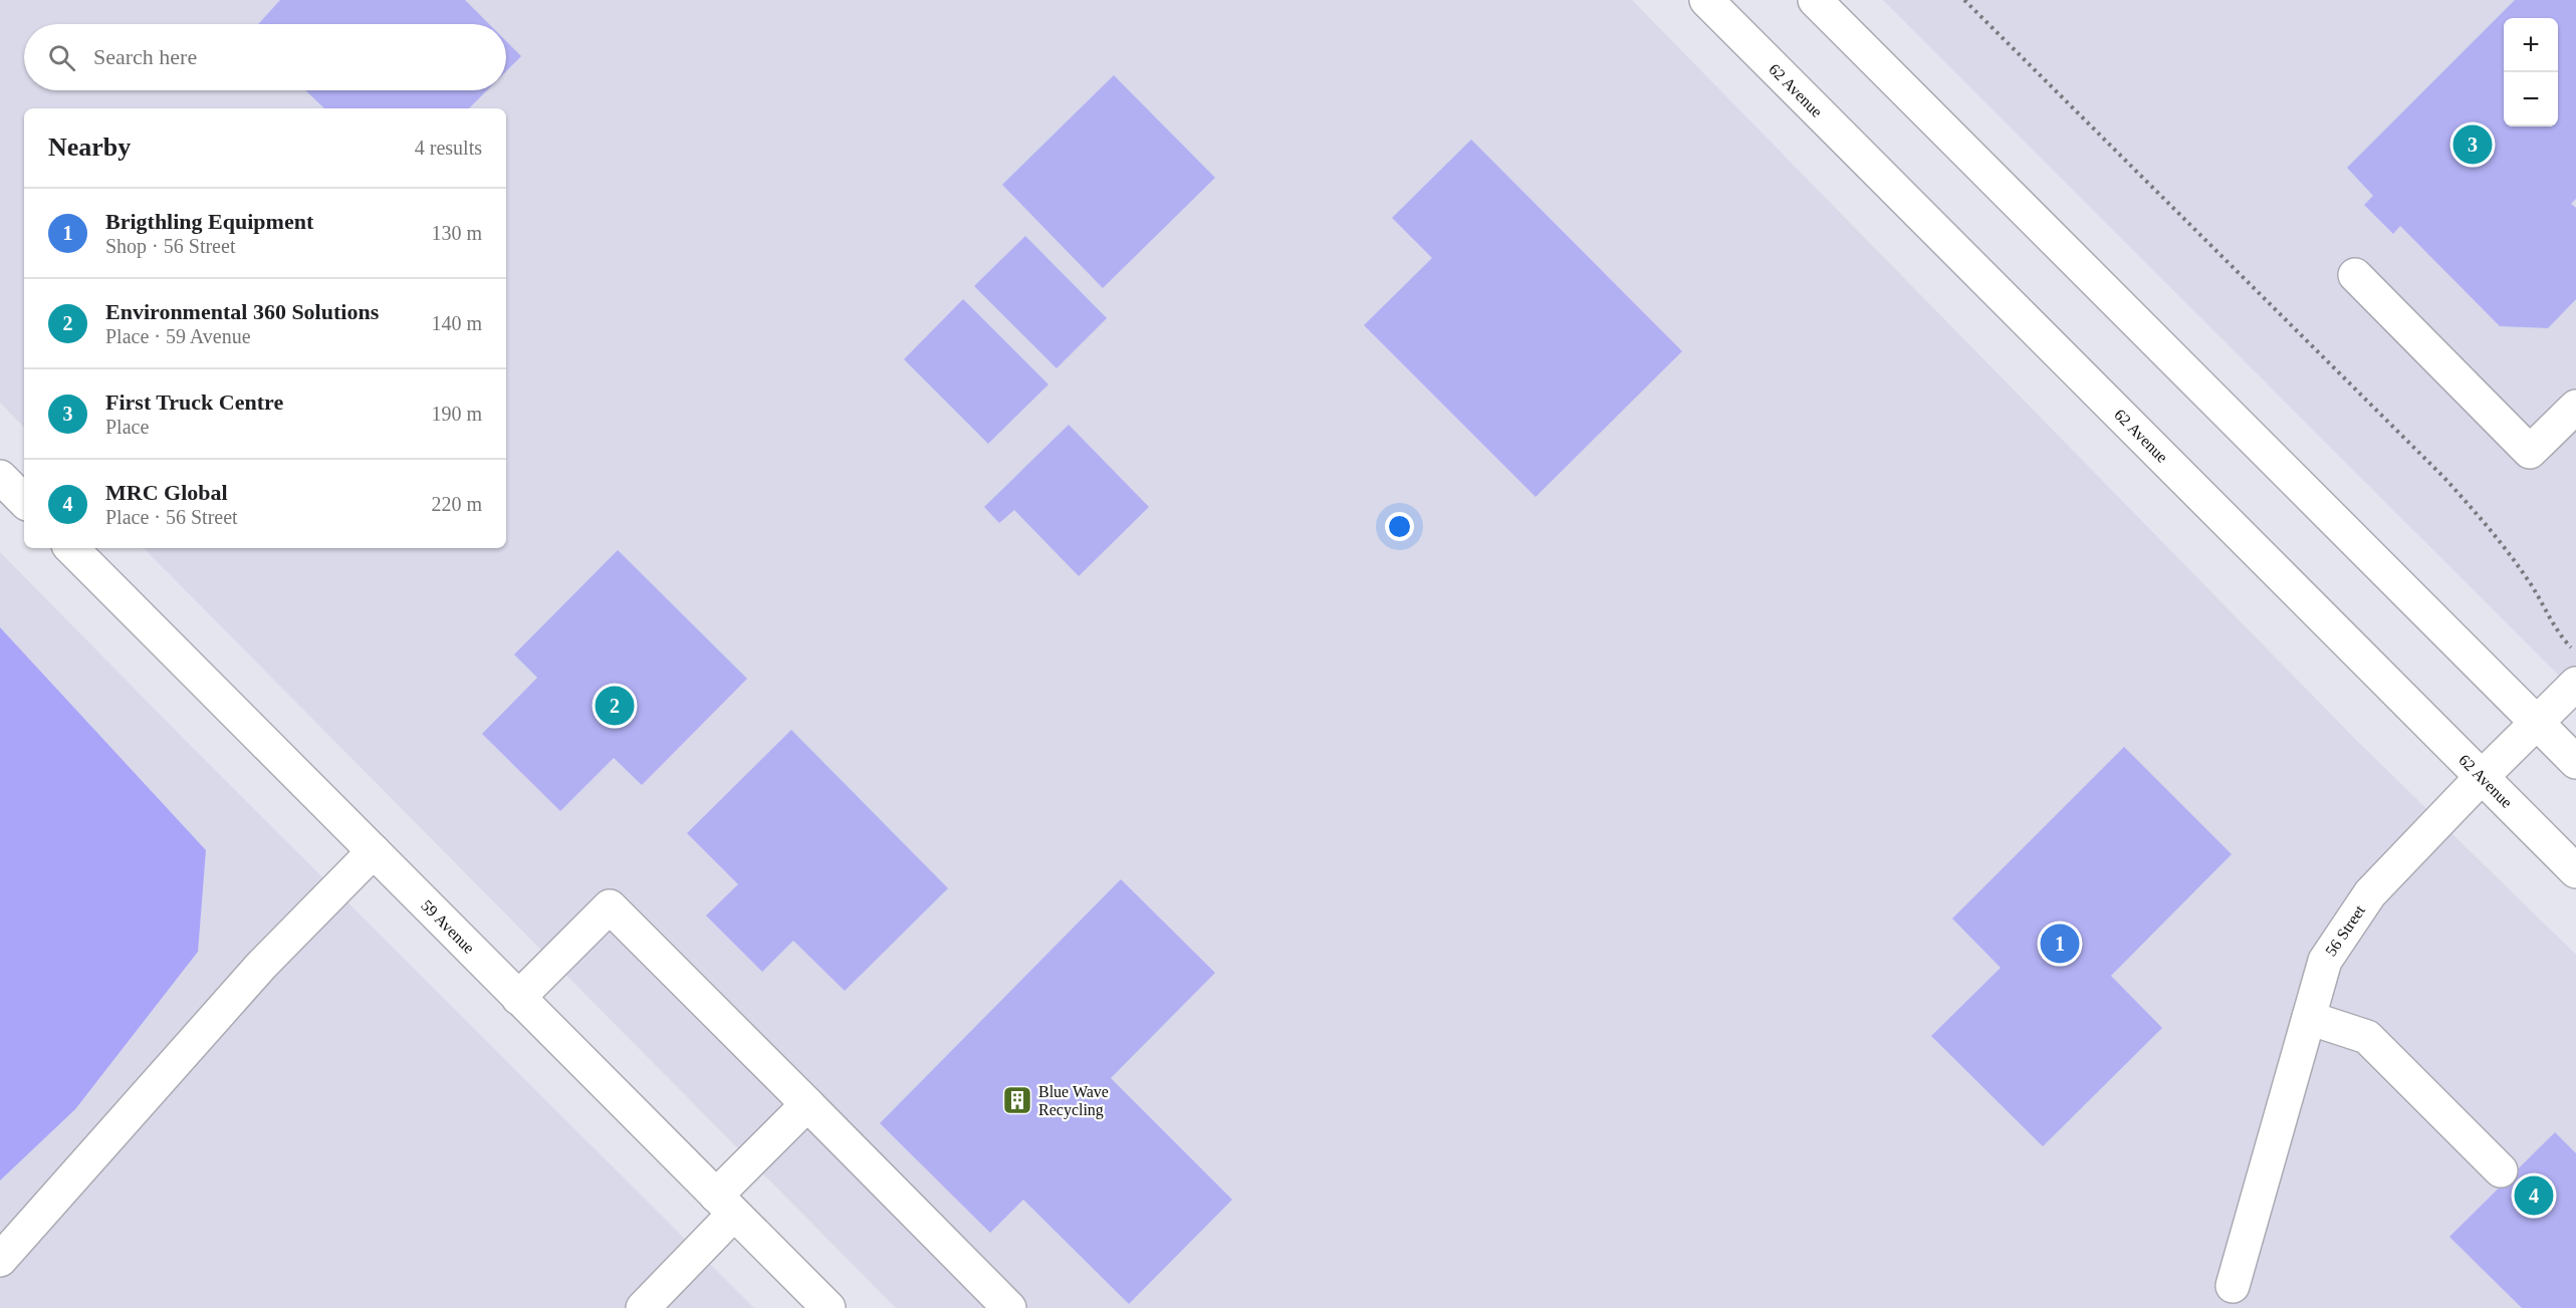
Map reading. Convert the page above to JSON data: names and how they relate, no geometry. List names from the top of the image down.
{
  "streets": {
    "main road": ["62 Avenue", "59 Avenue", "56 Street"]
  },
  "crossings": [
    ["62 Avenue", "56 Street"]
  ],
  "places": {
    "building": ["Blue Wave Recycling"]
  },
  "page": {
    "map_buttons": ["+", "−"],
    "search": "Search here",
    "heading": ["Nearby", "4 results"],
    "pins": [
      "3",
      "2",
      "1",
      "4"
    ],
    "list": [
      {
        "mark": "1",
        "name": "Brigthling Equipment",
        "note": "Shop · 56 Street",
        "value": "130 m"
      },
      {
        "mark": "2",
        "name": "Environmental 360 Solutions",
        "note": "Place · 59 Avenue",
        "value": "140 m"
      },
      {
        "mark": "3",
        "name": "First Truck Centre",
        "note": "Place",
        "value": "190 m"
      },
      {
        "mark": "4",
        "name": "MRC Global",
        "note": "Place · 56 Street",
        "value": "220 m"
      }
    ]
  }
}
